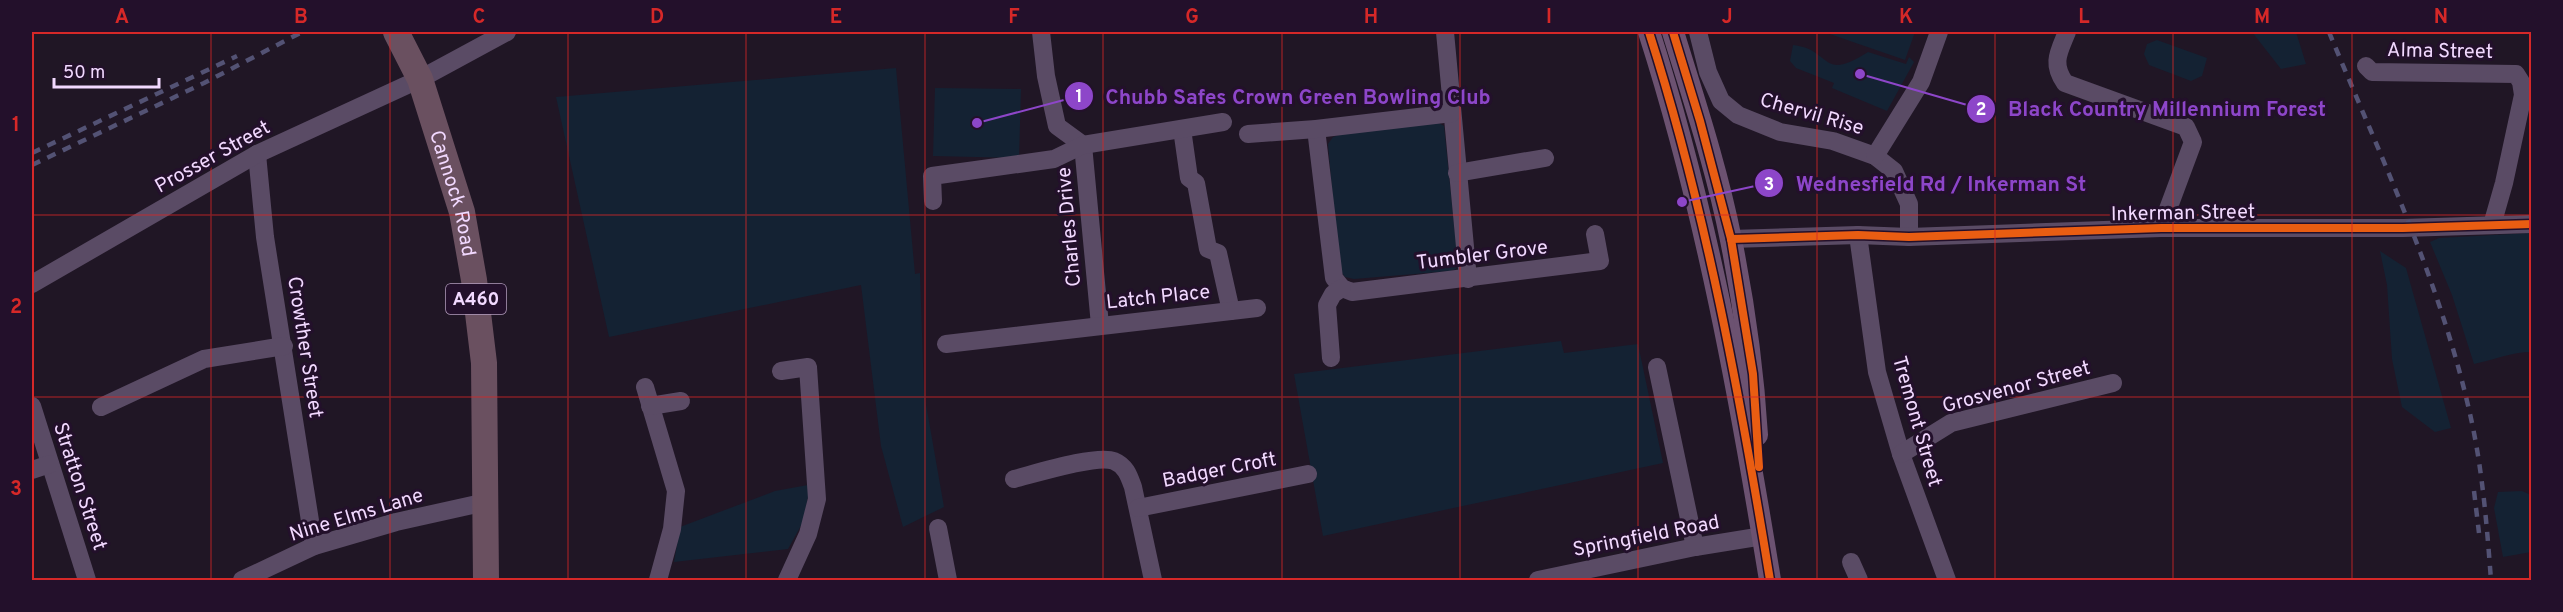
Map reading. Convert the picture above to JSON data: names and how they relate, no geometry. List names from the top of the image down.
{
  "streets": {
    "highway": ["Cannock Road", "A460"],
    "street": [
      "Alma Street",
      "Chervil Rise",
      "Prosser Street",
      "Inkerman Street",
      "Charles Drive",
      "Tumbler Grove",
      "Latch Place",
      "Crowther Street",
      "Grosvenor Street",
      "Tremont Street",
      "Badger Croft",
      "Stratton Street",
      "Nine Elms Lane",
      "Springfield Road"
    ]
  },
  "crossings": [
    ["Alma Street", "Inkerman Street"],
    ["Chervil Rise", "Inkerman Street"],
    ["Prosser Street", "Cannock Road"],
    ["Prosser Street", "Crowther Street"],
    ["Cannock Road", "Nine Elms Lane"],
    ["Inkerman Street", "Tremont Street"],
    ["Charles Drive", "Latch Place"],
    ["Crowther Street", "Nine Elms Lane"],
    ["Grosvenor Street", "Tremont Street"]
  ],
  "places": ["Black Country Millennium Forest", "Chubb Safes Crown Green Bowling Club", "Wednesfield Rd / Inkerman St"],
  "scale_bar": "50 m",
  "grid": {
    "columns": [
      "A",
      "B",
      "C",
      "D",
      "E",
      "F",
      "G",
      "H",
      "I",
      "J",
      "K",
      "L",
      "M",
      "N"
    ],
    "rows": ["1", "2", "3"]
  }
}
